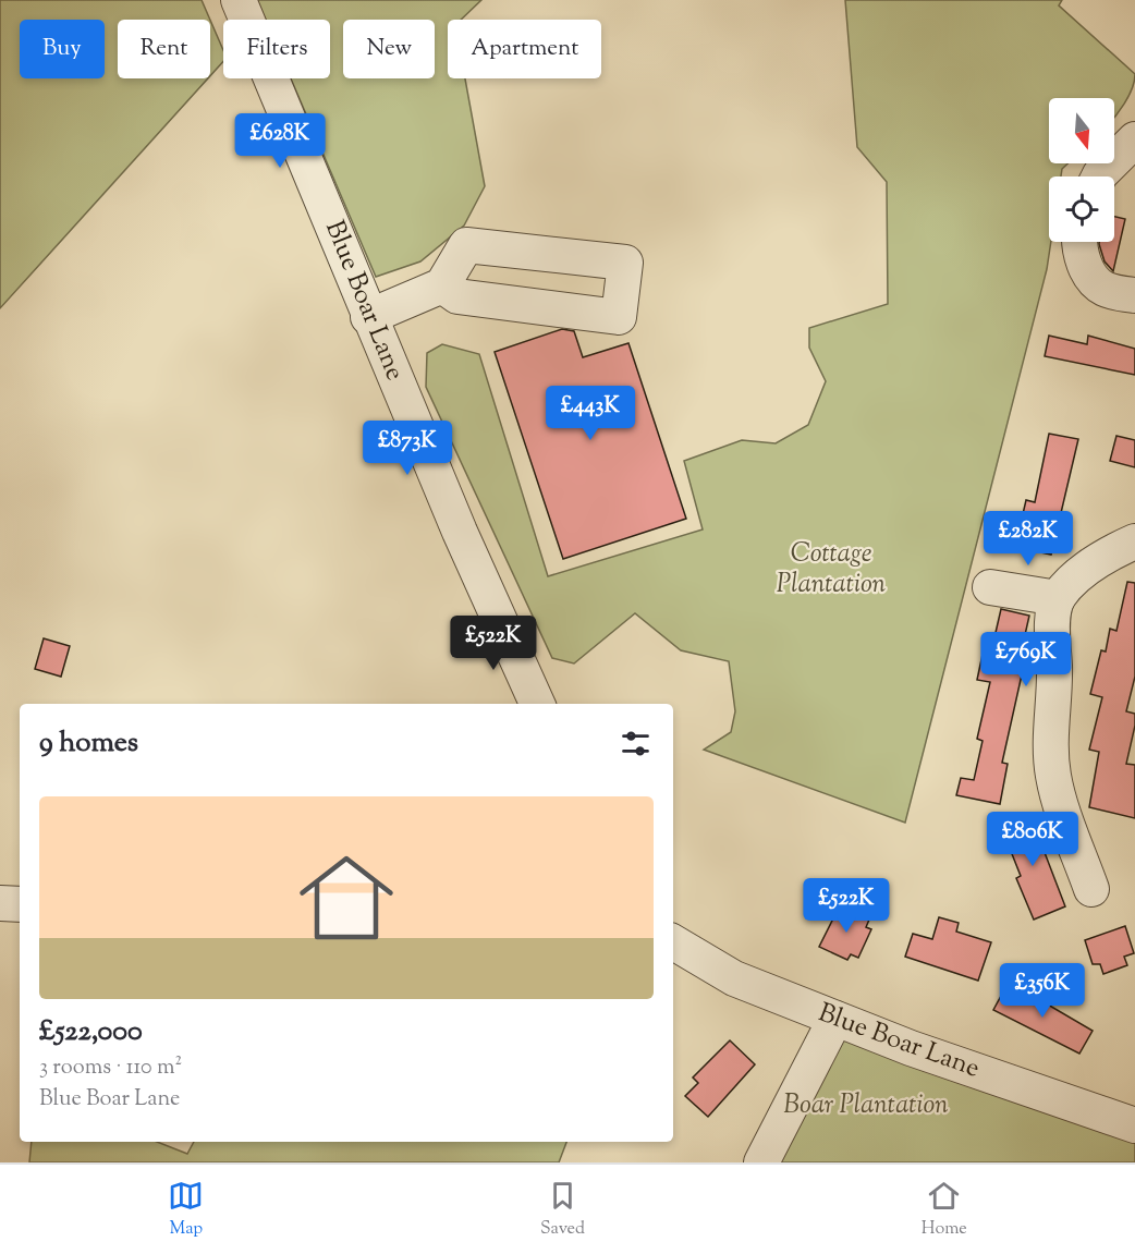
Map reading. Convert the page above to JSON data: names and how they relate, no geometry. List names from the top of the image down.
{
  "streets": {
    "street": ["Blue Boar Lane"]
  },
  "parks": ["Cottage Plantation", "Boar Plantation"],
  "north": "bottom",
  "page": {
    "chip": [
      "Buy",
      "Rent",
      "Filters",
      "New",
      "Apartment"
    ],
    "price": [
      "£628K",
      "£443K",
      "£873K",
      "£282K",
      "£522K",
      "£769K",
      "£806K",
      "£522K",
      "£356K"
    ],
    "heading": "9 homes",
    "list": [
      {
        "name": "£522,000",
        "note": "3 rooms · 110 m² · Blue Boar Lane"
      }
    ],
    "tabs": ["Map", "Saved", "Home"]
  }
}
